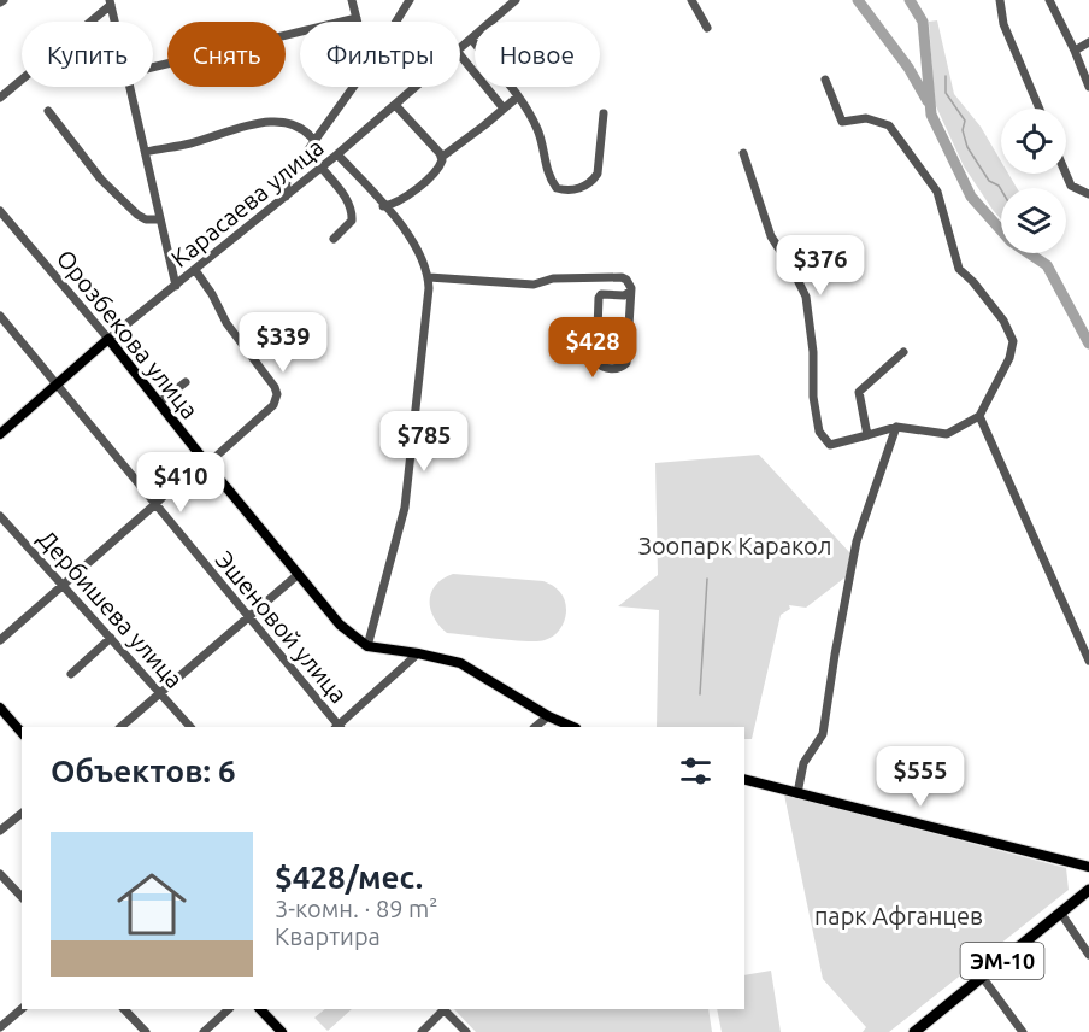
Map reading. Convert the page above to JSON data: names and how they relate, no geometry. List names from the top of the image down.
{
  "streets": {
    "highway": ["ЭМ-10"],
    "main road": ["Карасаева улица", "Орозбекова улица"],
    "street": ["Дербишева улица", "Эшеновой улица"]
  },
  "crossings": [
    ["Карасаева улица", "Орозбекова улица"],
    ["Карасаева улица", "Эшеновой улица"]
  ],
  "parks": ["Зоопарк Каракол", "парк Афганцев"],
  "page": {
    "chip": [
      "Купить",
      "Снять",
      "Фильтры",
      "Новое"
    ],
    "price": [
      "$376",
      "$339",
      "$428",
      "$785",
      "$410",
      "$555"
    ],
    "heading": "Объектов: 6",
    "list": [
      {
        "name": "$428/мес.",
        "note": "3-комн. · 89 m² · Квартира"
      }
    ]
  }
}
